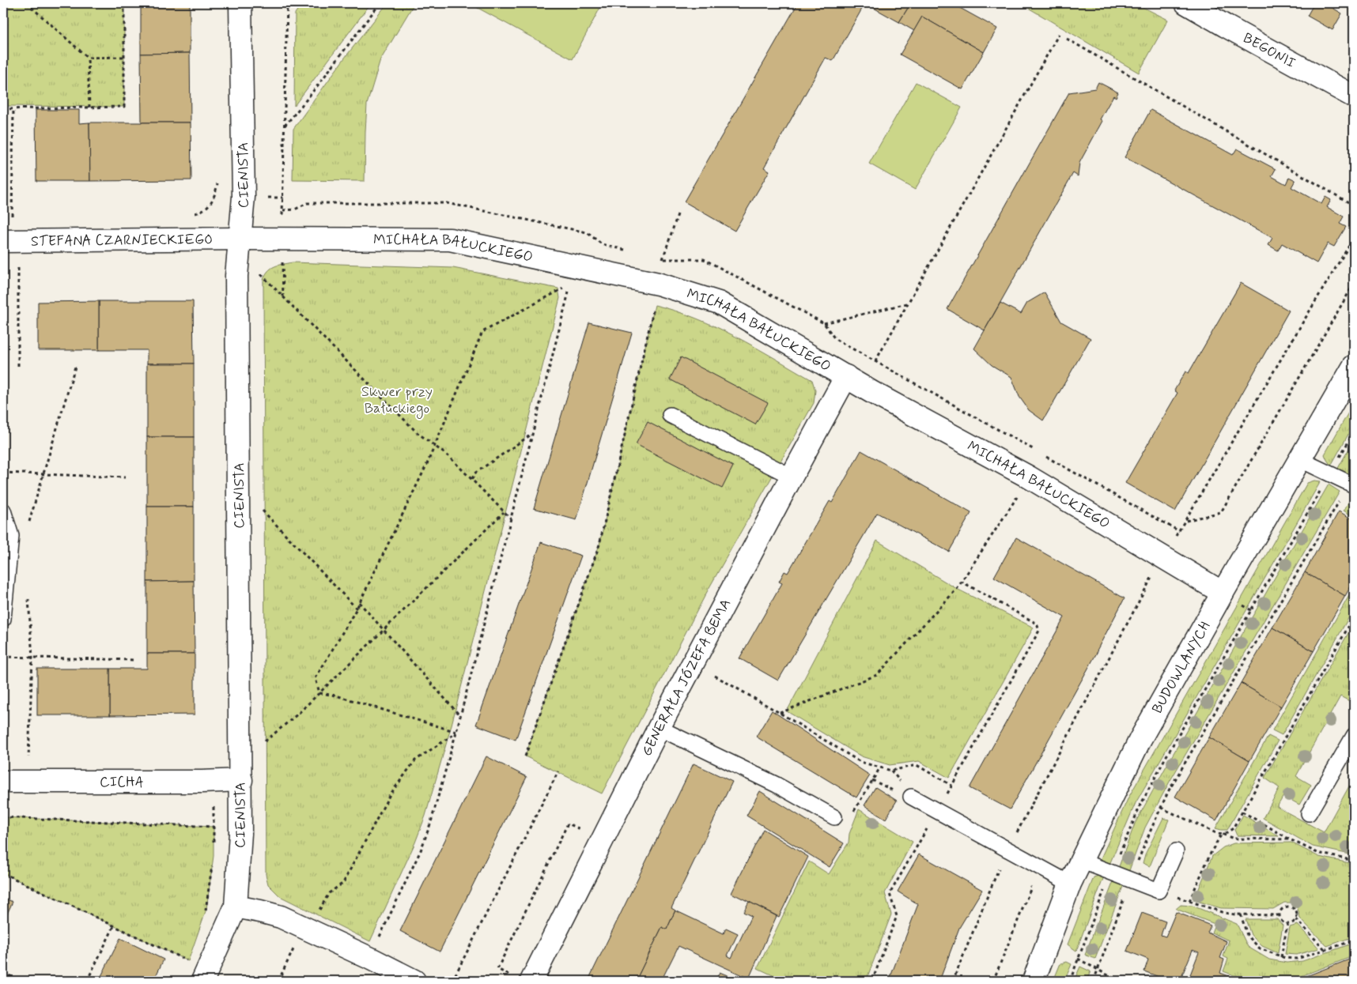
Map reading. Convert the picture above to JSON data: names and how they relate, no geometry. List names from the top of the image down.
{
  "streets": {
    "street": [
      "BEGONII",
      "CIENISTA",
      "STEFANA CZARNIECKIEGO",
      "MICHAŁA BAŁUCKIEGO",
      "BUDOWLANYCH",
      "GENERAŁA JÓZEFA BEMA",
      "CICHA"
    ]
  },
  "crossings": [
    ["CIENISTA", "STEFANA CZARNIECKIEGO"],
    ["CIENISTA", "MICHAŁA BAŁUCKIEGO"],
    ["CIENISTA", "CICHA"],
    ["STEFANA CZARNIECKIEGO", "MICHAŁA BAŁUCKIEGO"],
    ["MICHAŁA BAŁUCKIEGO", "BUDOWLANYCH"],
    ["MICHAŁA BAŁUCKIEGO", "GENERAŁA JÓZEFA BEMA"]
  ],
  "parks": ["Skwer przy Bałuckiego"]
}
